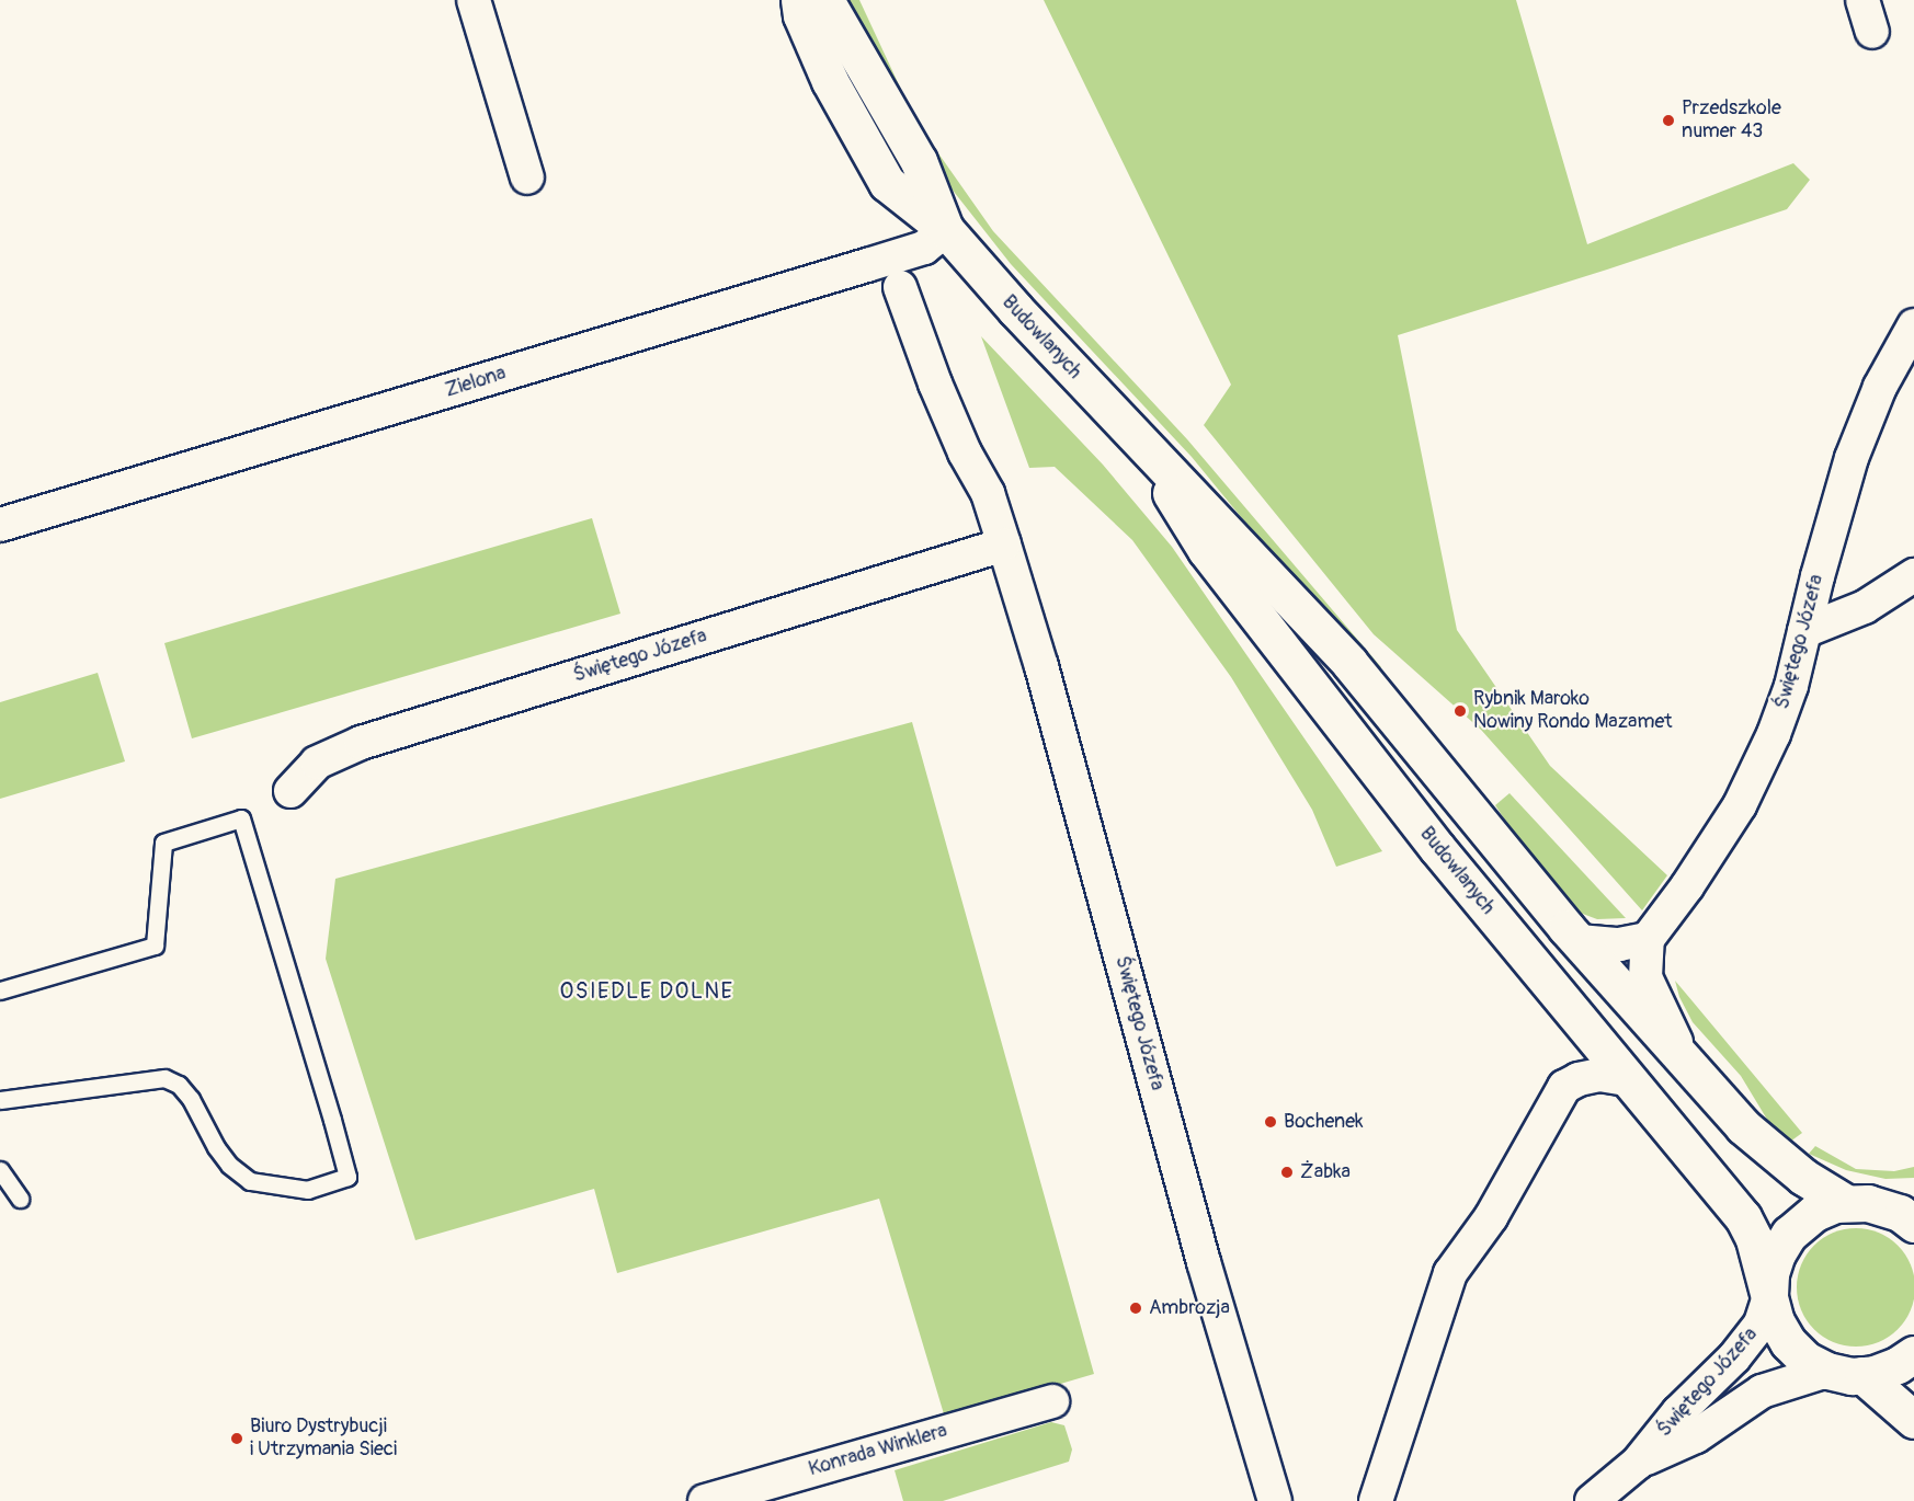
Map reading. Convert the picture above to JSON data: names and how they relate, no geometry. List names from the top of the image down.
{
  "streets": {
    "street": [
      "Budowlanych",
      "Zielona",
      "Świętego Józefa",
      "Konrada Winklera"
    ]
  },
  "crossings": [
    ["Budowlanych", "Zielona"],
    ["Budowlanych", "Świętego Józefa"]
  ],
  "districts": ["OSIEDLE DOLNE"],
  "places": [
    "Przedszkole numer 43",
    "Rybnik Maroko Nowiny Rondo Mazamet",
    "Bochenek",
    "Żabka",
    "Ambrozja",
    "Biuro Dystrybucji i Utrzymania Sieci"
  ]
}
